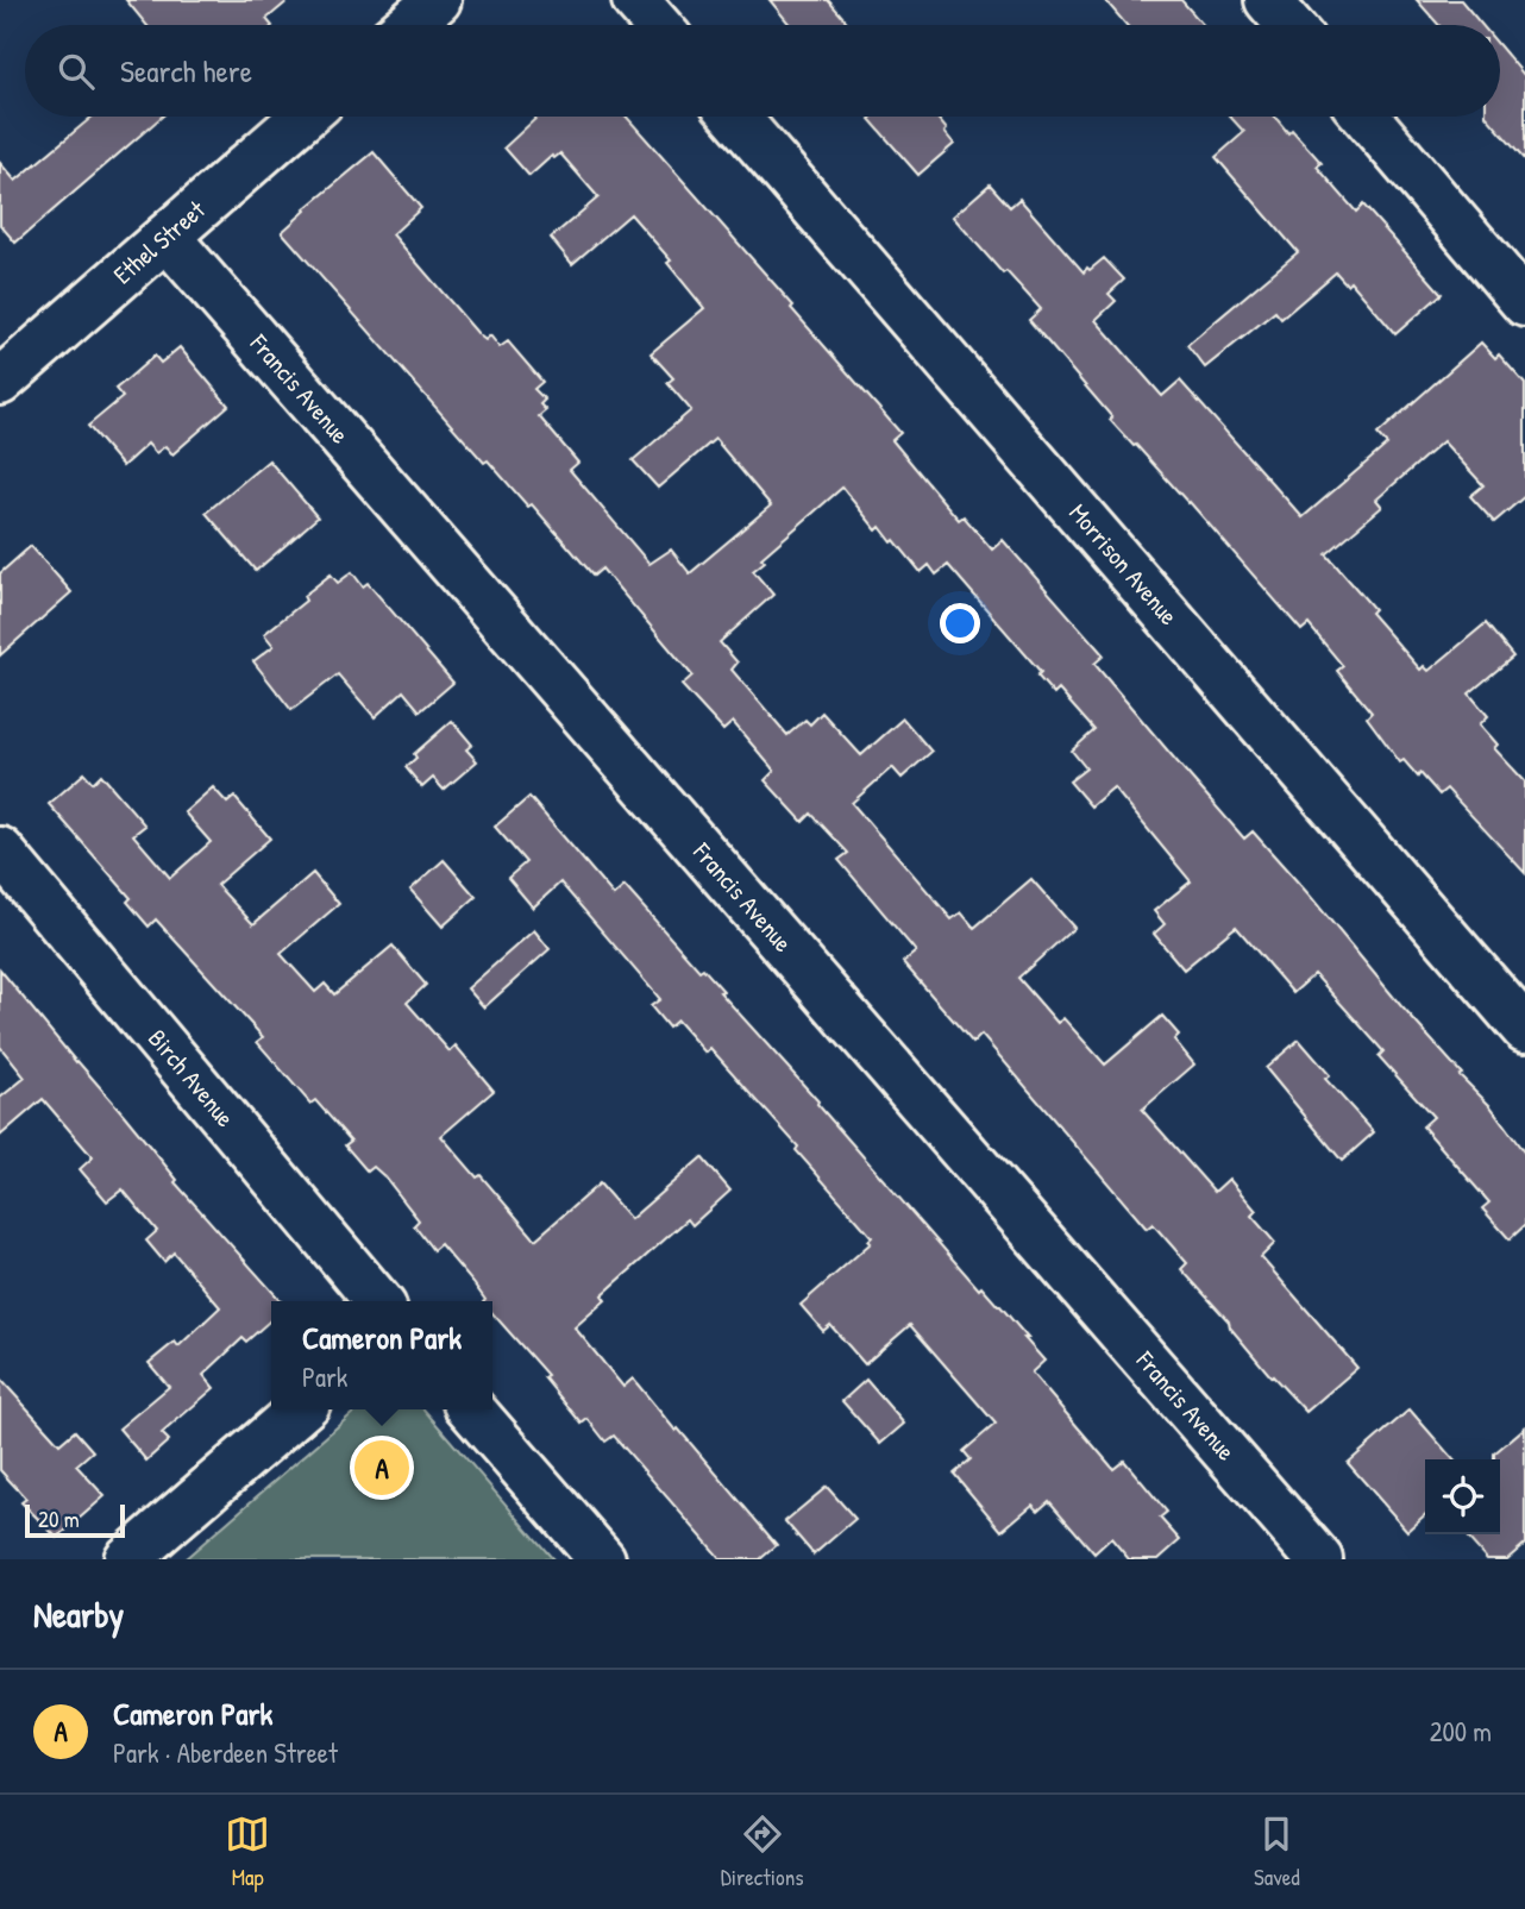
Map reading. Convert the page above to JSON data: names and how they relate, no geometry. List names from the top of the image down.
{
  "streets": {
    "street": [
      "Ethel Street",
      "Francis Avenue",
      "Morrison Avenue",
      "Birch Avenue"
    ]
  },
  "crossings": [
    ["Ethel Street", "Francis Avenue"]
  ],
  "scale_bar": "20 m",
  "page": {
    "search": "Search here",
    "popup": ["Cameron Park", "Park"],
    "pins": "A",
    "scale": "20 m",
    "heading": "Nearby",
    "list": [
      {
        "mark": "A",
        "name": "Cameron Park",
        "note": "Park · Aberdeen Street",
        "value": "200 m"
      }
    ],
    "nav": ["Map", "Directions", "Saved"]
  }
}
